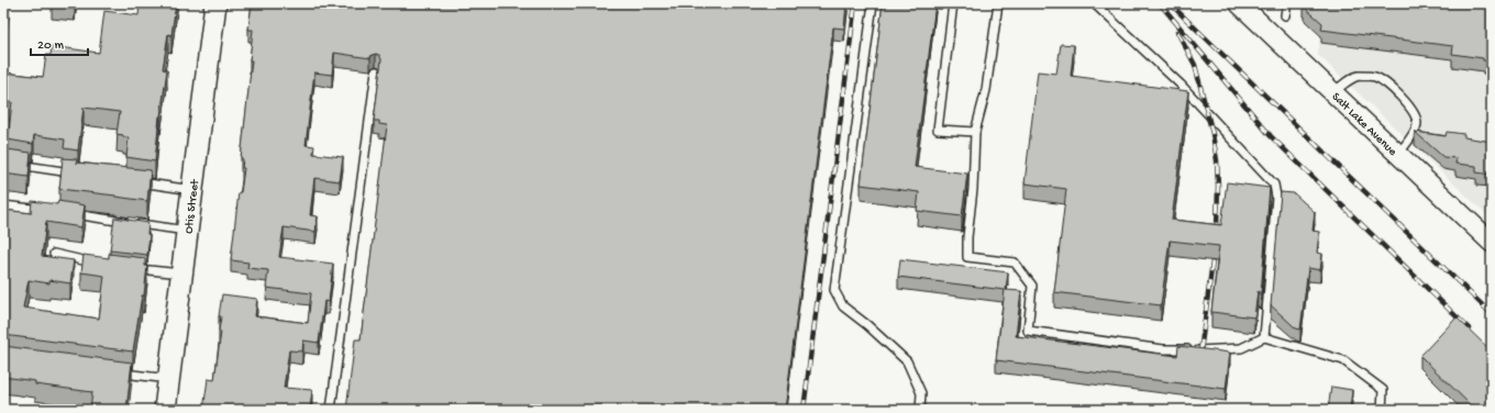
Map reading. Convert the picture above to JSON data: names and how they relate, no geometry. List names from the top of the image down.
{
  "streets": {
    "main road": ["Otis Street"],
    "street": ["Salt Lake Avenue"]
  },
  "scale_bar": "20 m"
}
